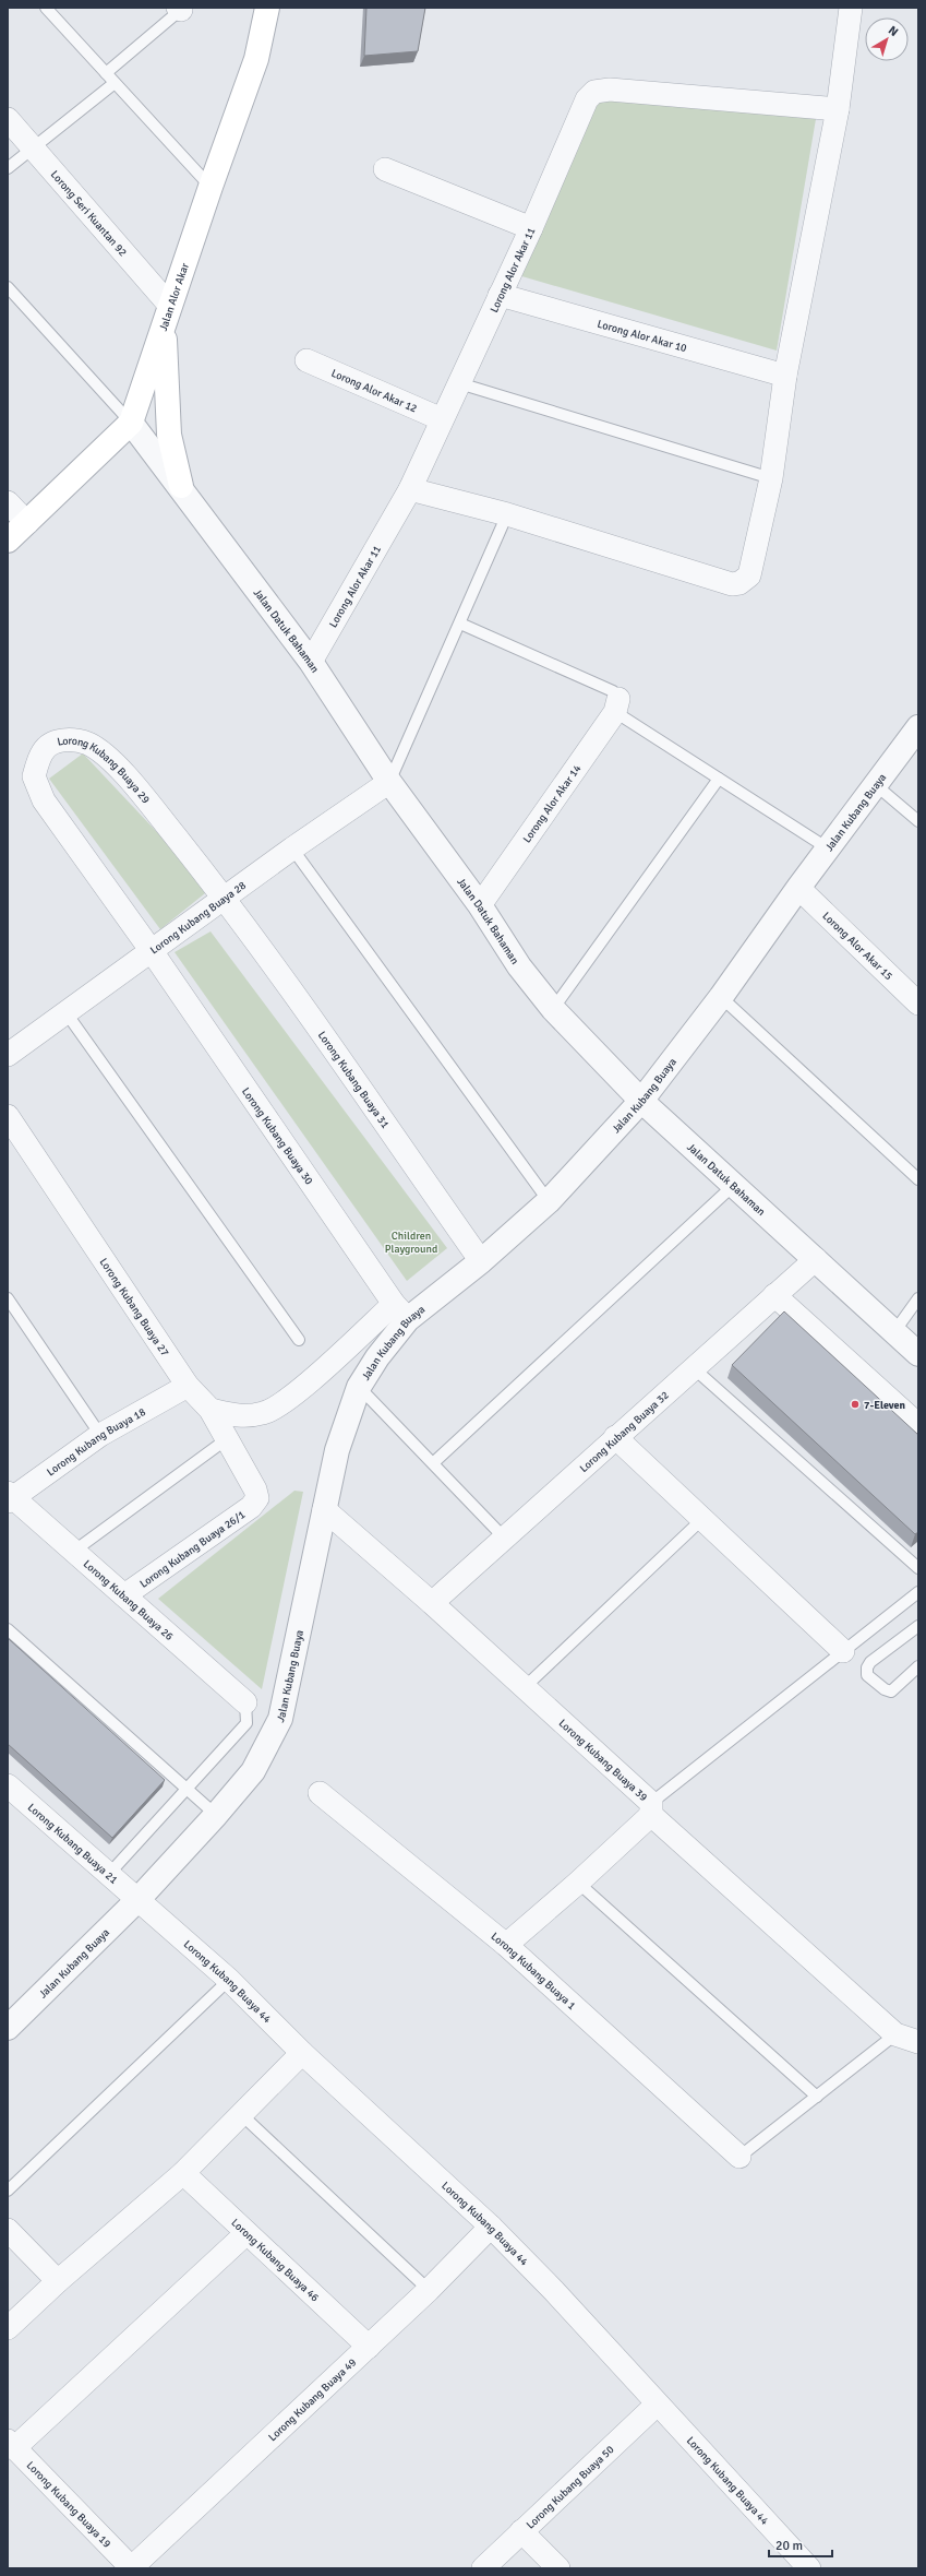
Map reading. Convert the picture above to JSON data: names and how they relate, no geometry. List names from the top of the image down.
{
  "streets": {
    "main road": ["Jalan Alor Akar"],
    "street": [
      "Lorong Seri Kuantan 92",
      "Lorong Alor Akar 11",
      "Lorong Alor Akar 10",
      "Lorong Alor Akar 12",
      "Jalan Datuk Bahaman",
      "Lorong Kubang Buaya 29",
      "Lorong Alor Akar 14",
      "Jalan Kubang Buaya",
      "Lorong Kubang Buaya 28",
      "Lorong Alor Akar 15",
      "Lorong Kubang Buaya 31",
      "Lorong Kubang Buaya 30",
      "Lorong Kubang Buaya 27",
      "Lorong Kubang Buaya 32",
      "Lorong Kubang Buaya 18",
      "Lorong Kubang Buaya 26/1",
      "Lorong Kubang Buaya 26",
      "Lorong Kubang Buaya 39",
      "Lorong Kubang Buaya 21",
      "Lorong Kubang Buaya 1",
      "Lorong Kubang Buaya 44",
      "Lorong Kubang Buaya 46",
      "Lorong Kubang Buaya 49",
      "Lorong Kubang Buaya 50",
      "Lorong Kubang Buaya 19"
    ]
  },
  "crossings": [
    ["Lorong Seri Kuantan 92", "Jalan Alor Akar"],
    ["Lorong Alor Akar 11", "Lorong Alor Akar 10"],
    ["Lorong Alor Akar 11", "Lorong Alor Akar 12"],
    ["Lorong Alor Akar 11", "Jalan Datuk Bahaman"],
    ["Jalan Alor Akar", "Jalan Datuk Bahaman"],
    ["Jalan Datuk Bahaman", "Lorong Alor Akar 14"],
    ["Jalan Datuk Bahaman", "Jalan Kubang Buaya"],
    ["Jalan Datuk Bahaman", "Lorong Kubang Buaya 28"],
    ["Jalan Datuk Bahaman", "Lorong Kubang Buaya 32"],
    ["Lorong Kubang Buaya 29", "Lorong Kubang Buaya 28"],
    ["Lorong Kubang Buaya 29", "Lorong Kubang Buaya 31"],
    ["Lorong Kubang Buaya 29", "Lorong Kubang Buaya 30"],
    ["Jalan Kubang Buaya", "Lorong Alor Akar 15"],
    ["Jalan Kubang Buaya", "Lorong Kubang Buaya 31"],
    ["Jalan Kubang Buaya", "Lorong Kubang Buaya 30"],
    ["Jalan Kubang Buaya", "Lorong Kubang Buaya 39"],
    ["Jalan Kubang Buaya", "Lorong Kubang Buaya 21"],
    ["Jalan Kubang Buaya", "Lorong Kubang Buaya 44"],
    ["Lorong Kubang Buaya 28", "Lorong Kubang Buaya 31"],
    ["Lorong Kubang Buaya 28", "Lorong Kubang Buaya 30"],
    ["Lorong Kubang Buaya 27", "Lorong Kubang Buaya 18"],
    ["Lorong Kubang Buaya 27", "Lorong Kubang Buaya 26/1"],
    ["Lorong Kubang Buaya 32", "Lorong Kubang Buaya 39"],
    ["Lorong Kubang Buaya 18", "Lorong Kubang Buaya 26"],
    ["Lorong Kubang Buaya 26/1", "Lorong Kubang Buaya 26"],
    ["Lorong Kubang Buaya 21", "Lorong Kubang Buaya 44"],
    ["Lorong Kubang Buaya 44", "Lorong Kubang Buaya 49"],
    ["Lorong Kubang Buaya 44", "Lorong Kubang Buaya 50"],
    ["Lorong Kubang Buaya 46", "Lorong Kubang Buaya 49"],
    ["Lorong Kubang Buaya 49", "Lorong Kubang Buaya 19"]
  ],
  "parks": ["Children Playground"],
  "places": ["7-Eleven"],
  "scale_bar": "20 m",
  "north": "top right"
}
